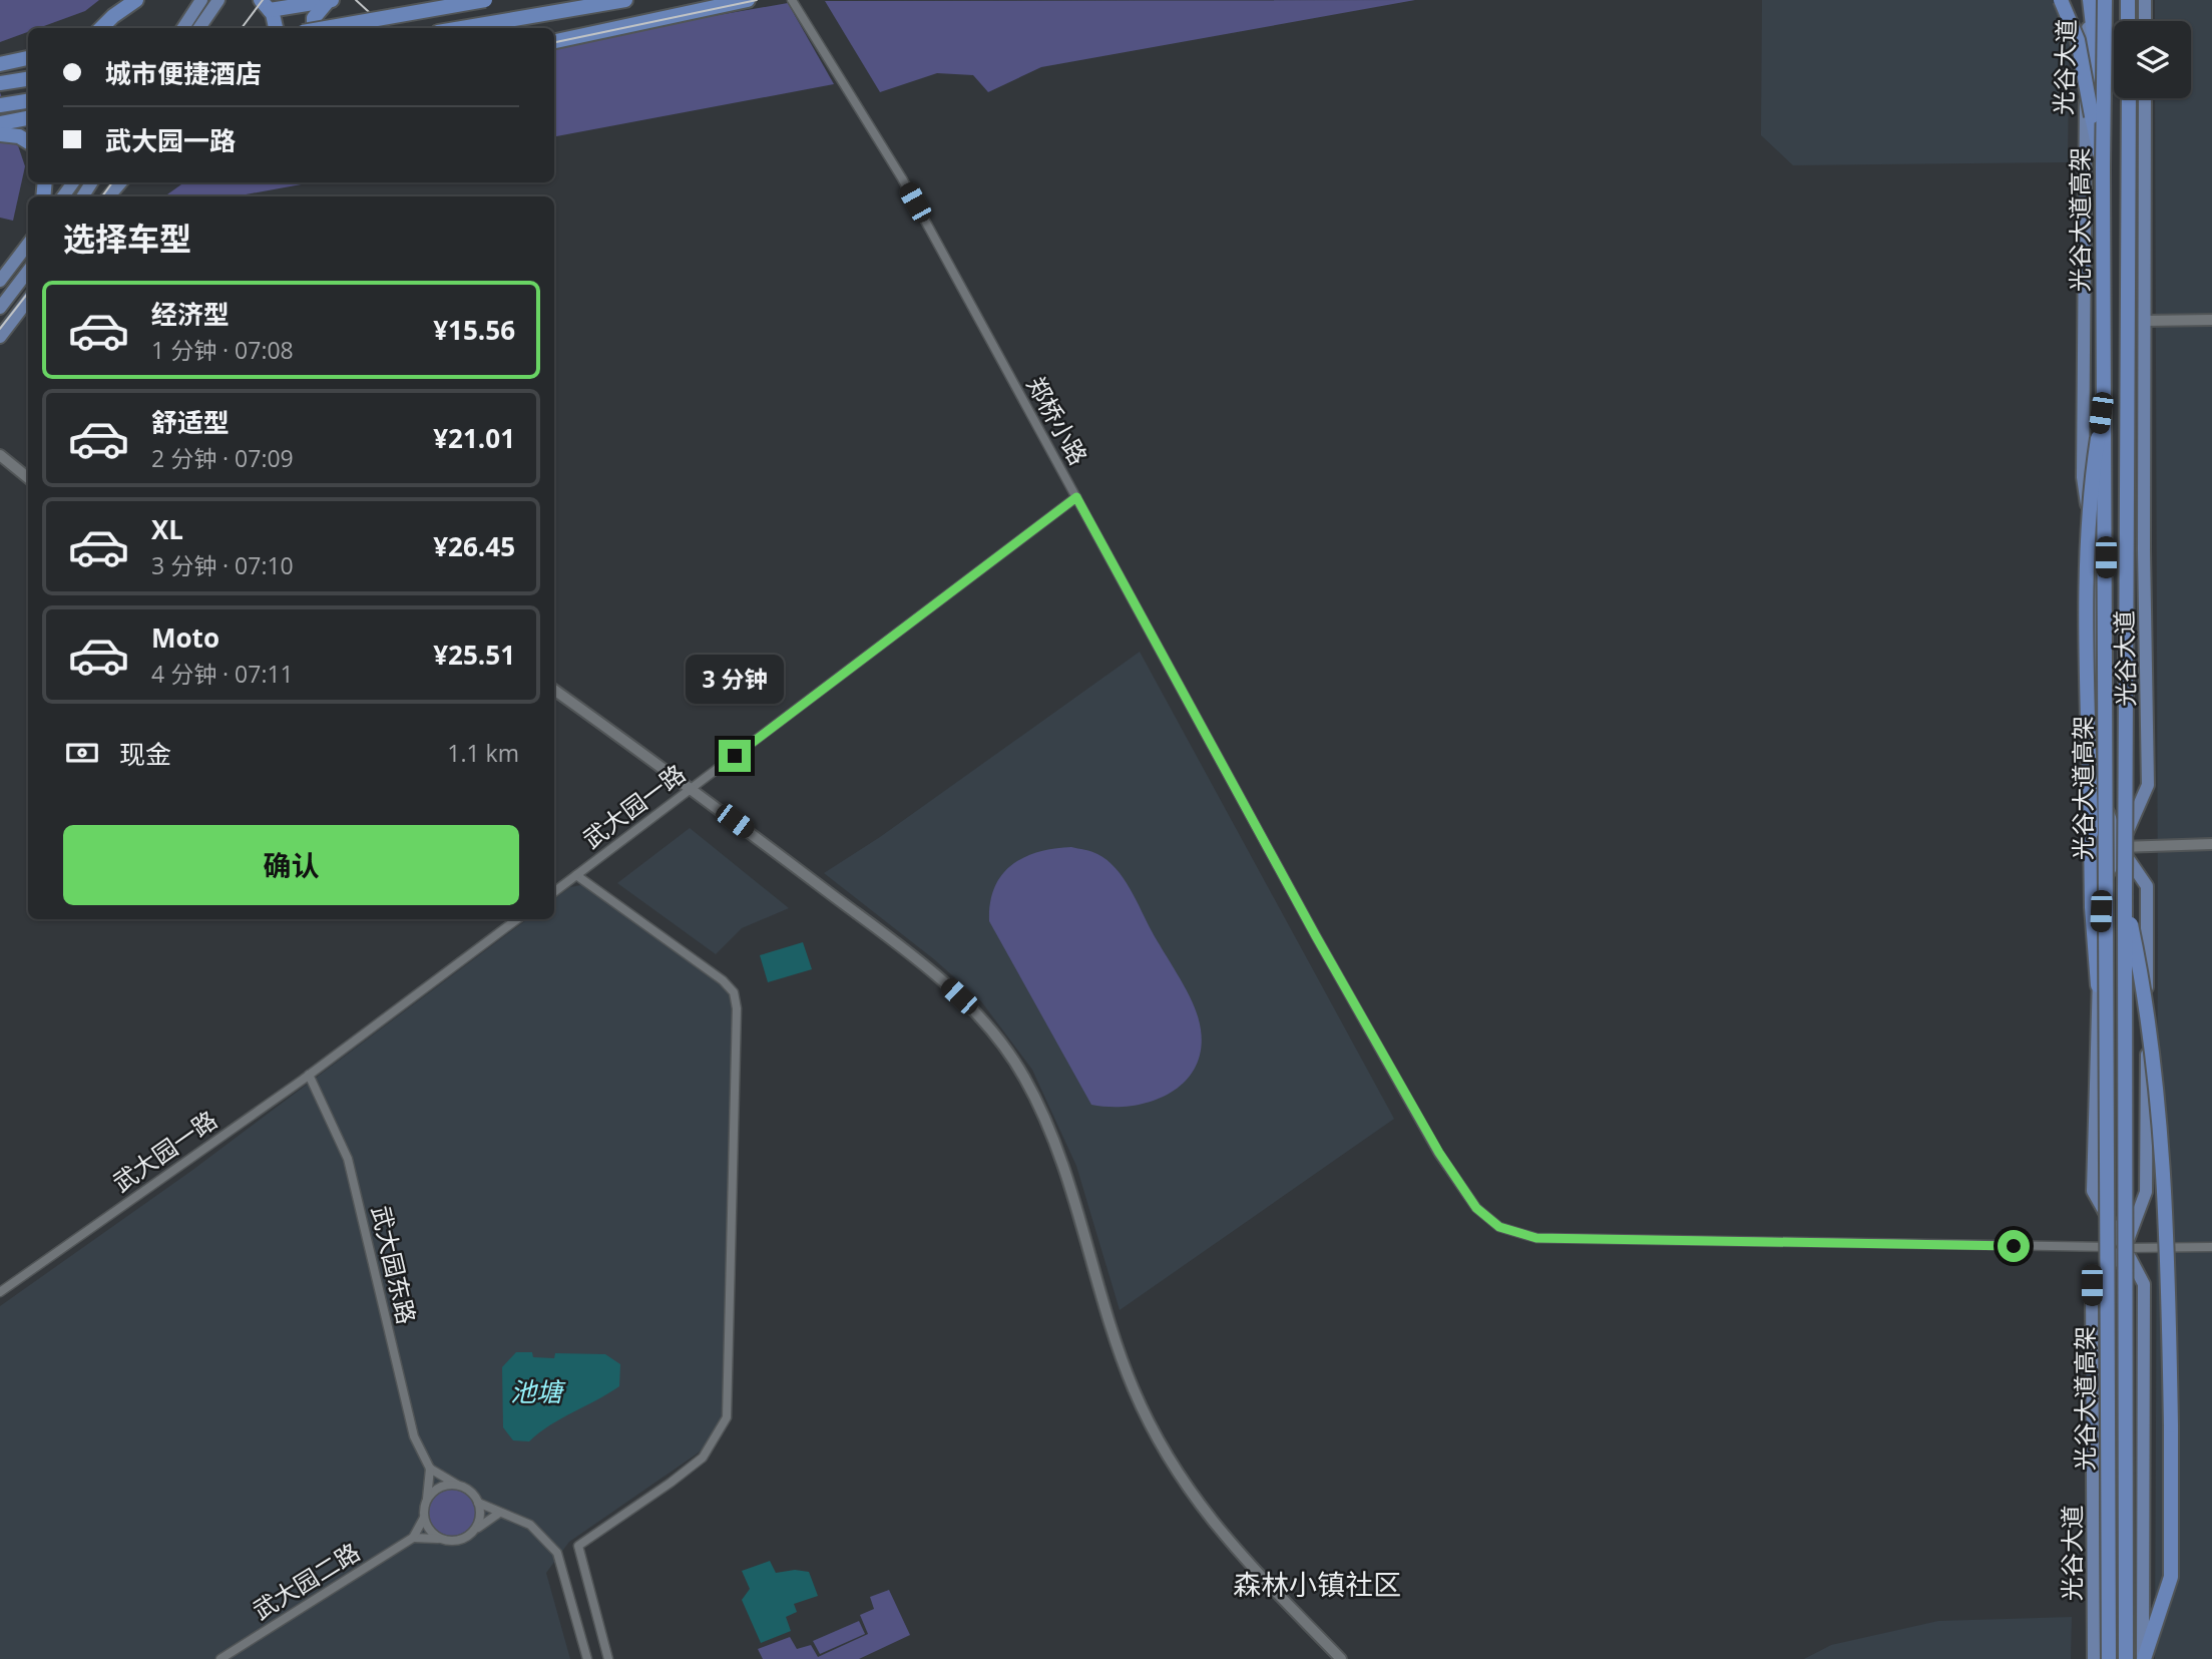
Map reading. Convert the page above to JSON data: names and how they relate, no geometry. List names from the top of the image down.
{
  "streets": {
    "highway": ["光谷大道高架"],
    "main road": ["光谷大道"],
    "street": [
      "郑桥小路",
      "武大园一路",
      "武大园东路",
      "武大园二路"
    ]
  },
  "crossings": [
    ["光谷大道", "郑桥小路"],
    ["郑桥小路", "武大园一路"],
    ["武大园一路", "武大园东路"]
  ],
  "districts": ["森林小镇社区"],
  "water": ["池塘"],
  "page": {
    "banner": ["城市便捷酒店", "武大园一路"],
    "heading": "选择车型",
    "list": [
      {
        "name": "经济型",
        "note": "1 分钟 · 07:08",
        "value": "¥15.56"
      },
      {
        "name": "舒适型",
        "note": "2 分钟 · 07:09",
        "value": "¥21.01"
      },
      {
        "name": "XL",
        "note": "3 分钟 · 07:10",
        "value": "¥26.45"
      },
      {
        "name": "Moto",
        "note": "4 分钟 · 07:11",
        "value": "¥25.51"
      }
    ],
    "bubble": "3 分钟",
    "pay": ["现金", "1.1 km"],
    "buttons": "确认"
  }
}
